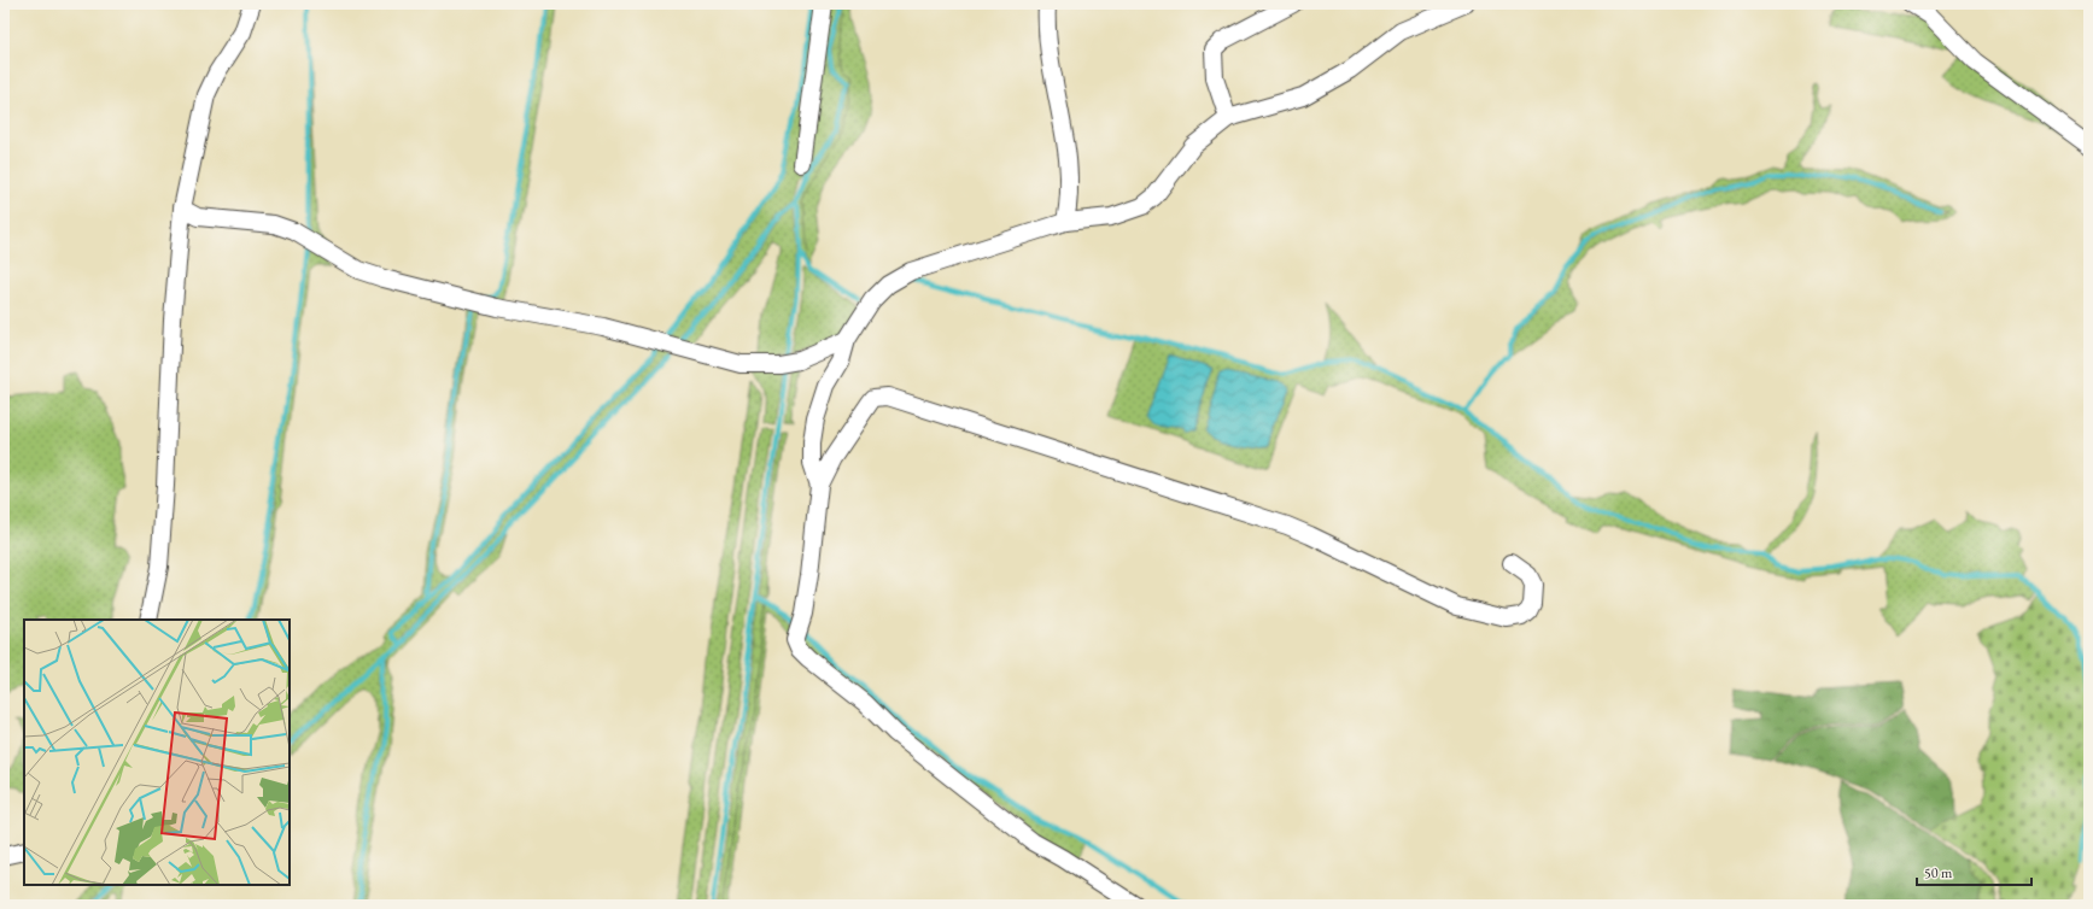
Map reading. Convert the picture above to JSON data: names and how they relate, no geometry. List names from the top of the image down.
{
  "scale_bar": "50 m"
}
